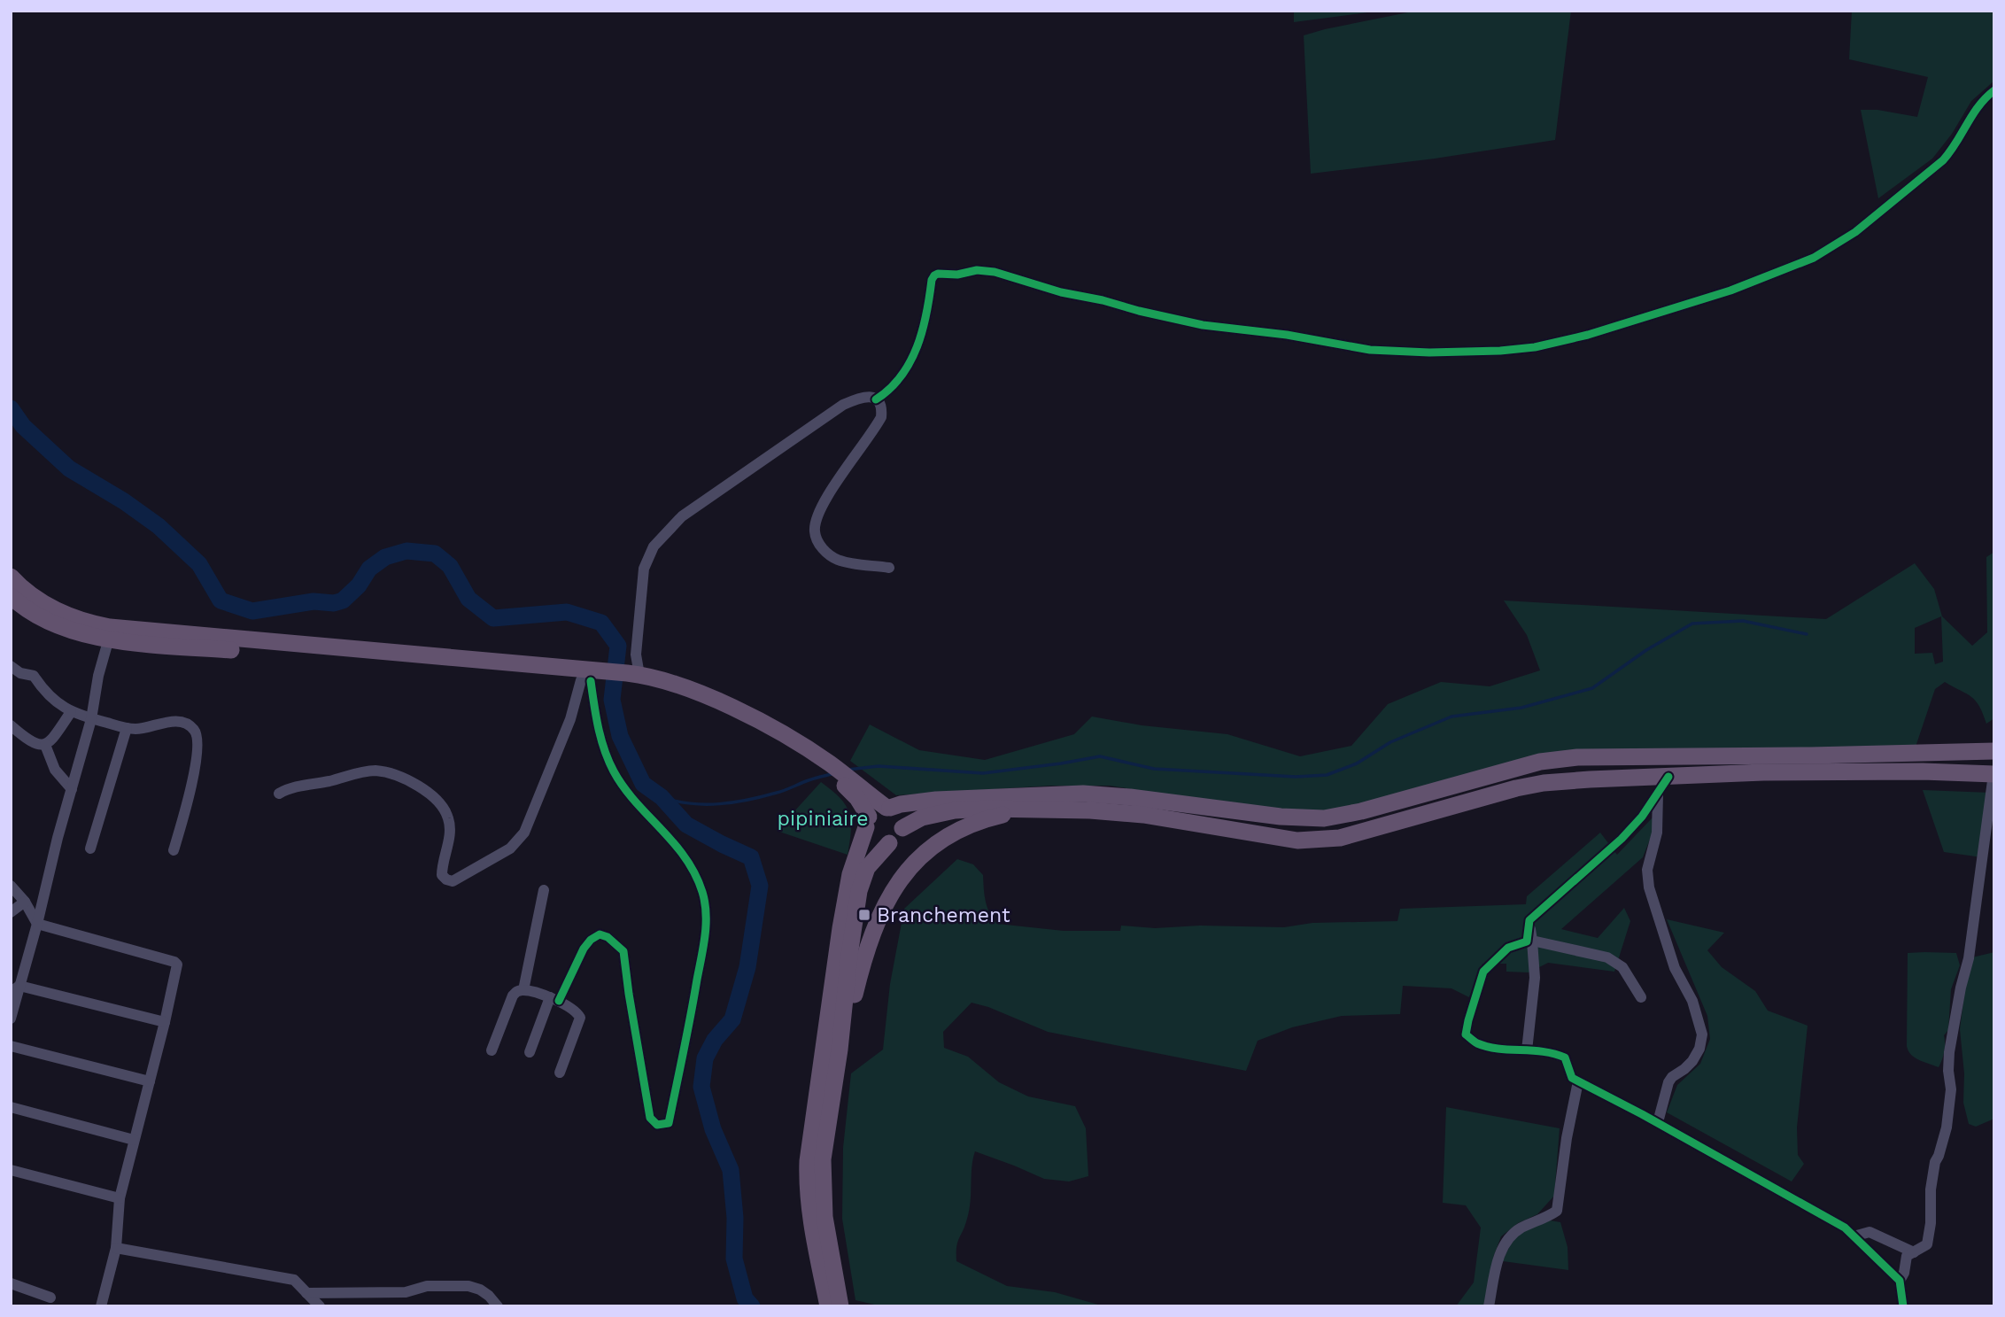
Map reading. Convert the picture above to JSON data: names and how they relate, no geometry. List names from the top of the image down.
{
  "parks": ["pipiniaire"],
  "places": {
    "transit": ["Branchement"]
  }
}
